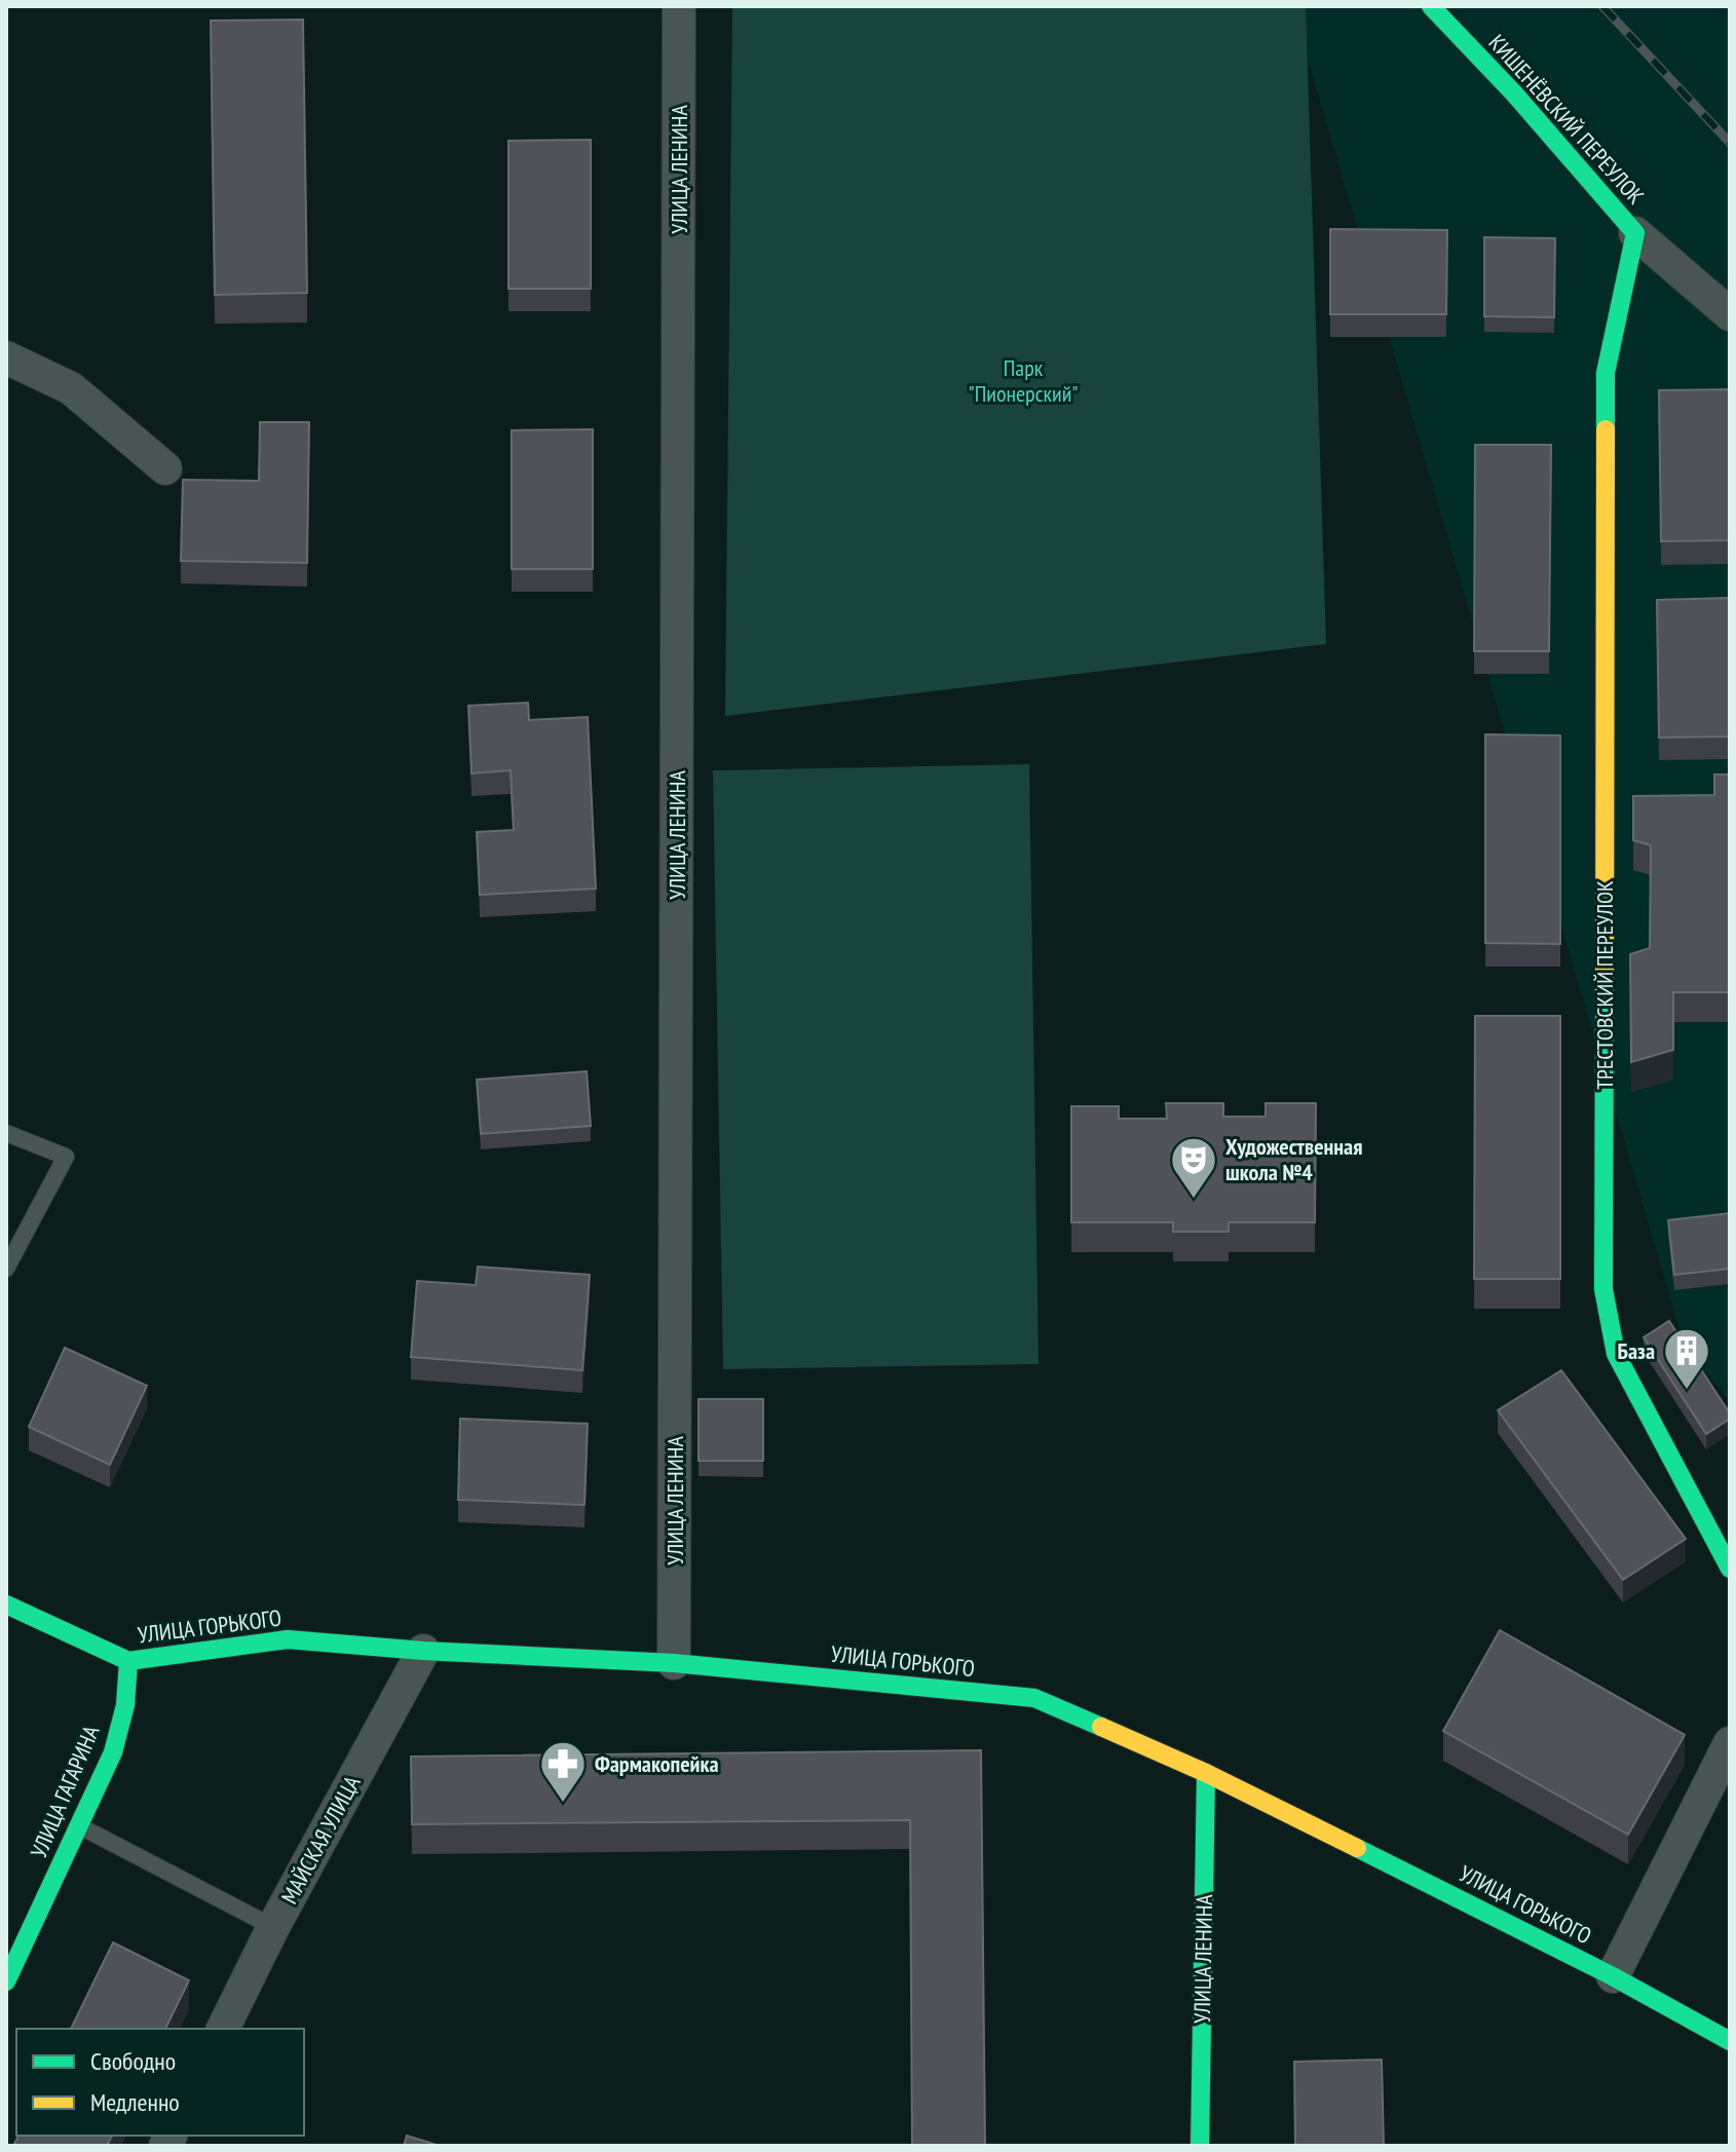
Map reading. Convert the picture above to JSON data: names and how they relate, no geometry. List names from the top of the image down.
{
  "streets": {
    "street": [
      "КИШЕНЁВСКИЙ ПЕРЕУЛОК",
      "УЛИЦА ЛЕНИНА",
      "ТРЕСТОВСКИЙ ПЕРЕУЛОК",
      "УЛИЦА ГОРЬКОГО",
      "УЛИЦА ГАГАРИНА",
      "МАЙСКАЯ УЛИЦА"
    ]
  },
  "crossings": [
    ["КИШЕНЁВСКИЙ ПЕРЕУЛОК", "ТРЕСТОВСКИЙ ПЕРЕУЛОК"],
    ["УЛИЦА ЛЕНИНА", "УЛИЦА ГОРЬКОГО"],
    ["УЛИЦА ГОРЬКОГО", "УЛИЦА ГАГАРИНА"],
    ["УЛИЦА ГОРЬКОГО", "МАЙСКАЯ УЛИЦА"]
  ],
  "parks": ["Парк \"Пионерский\""],
  "places": {
    "theatre": ["Художественная школа №4"],
    "building": ["База"],
    "pharmacy": ["Фармакопейка"]
  },
  "legend": ["Свободно", "Медленно"]
}
